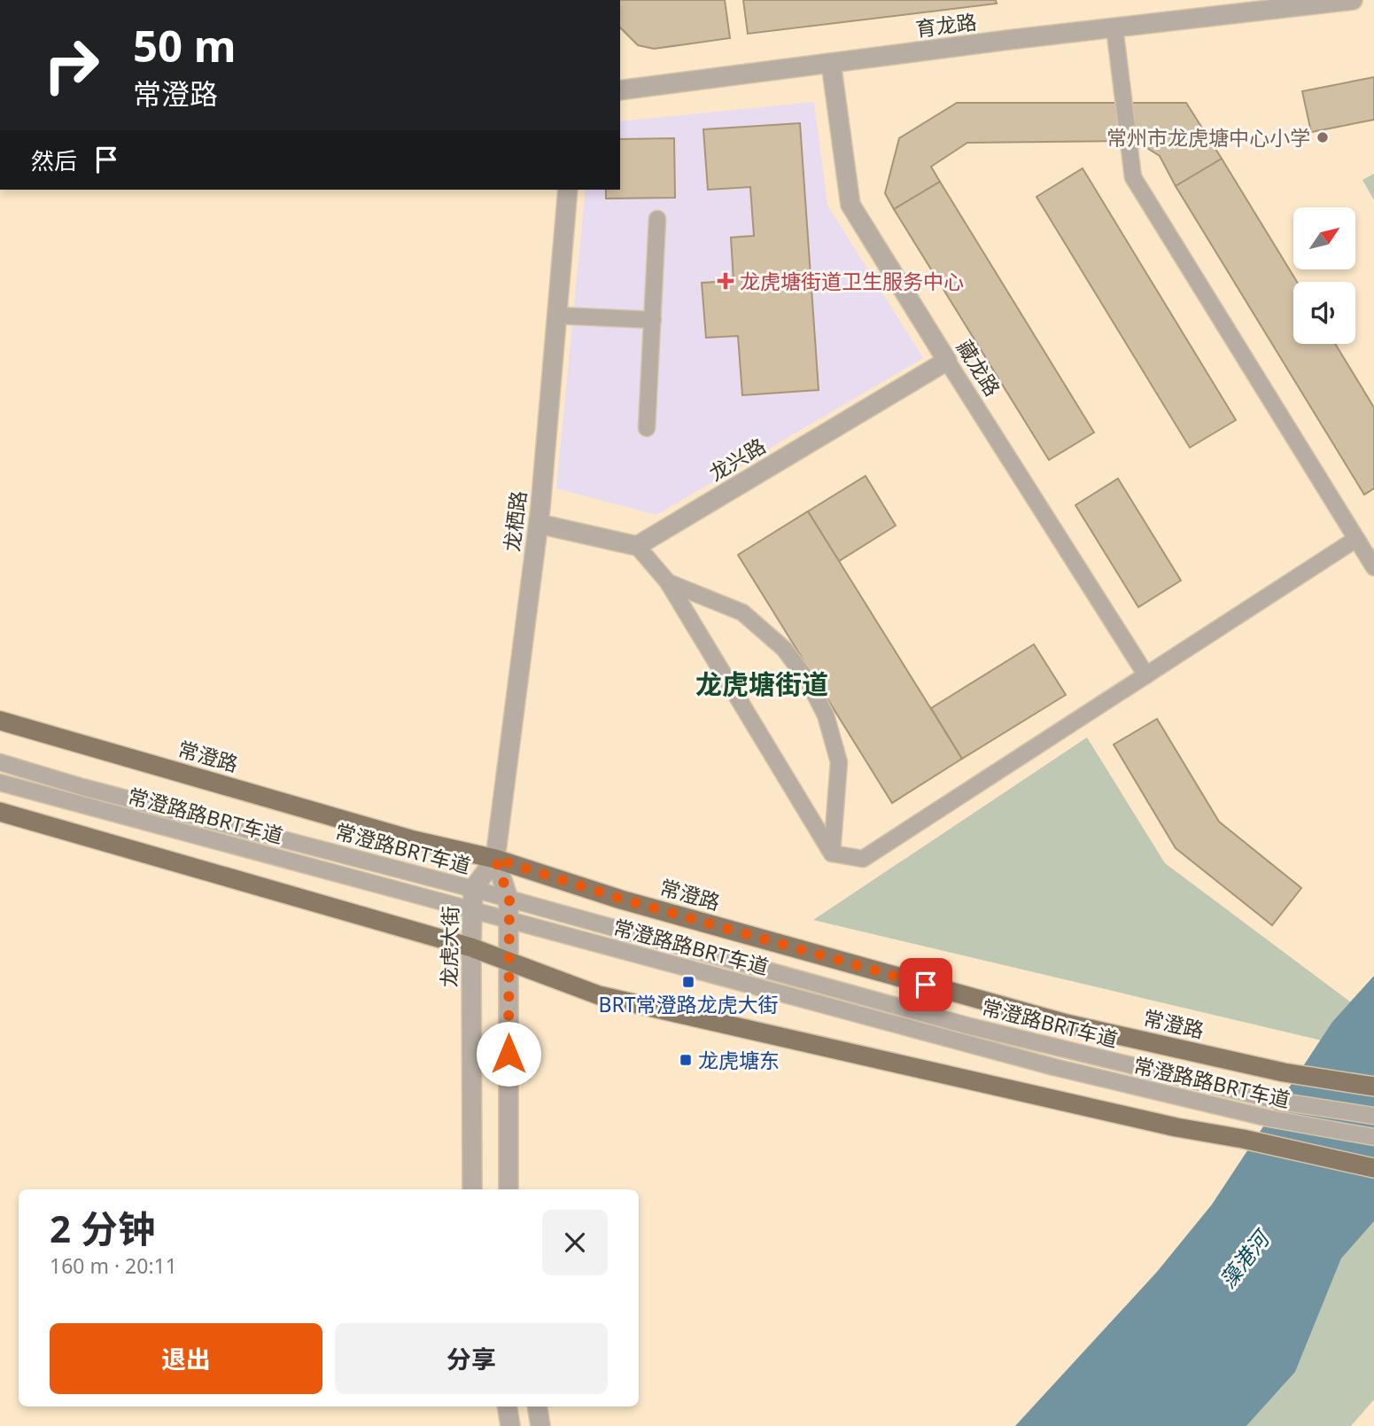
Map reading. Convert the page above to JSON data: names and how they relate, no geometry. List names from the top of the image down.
{
  "streets": {
    "main road": ["常澄路"],
    "street": [
      "育龙路",
      "藏龙路",
      "龙兴路",
      "龙栖路",
      "龙虎大街"
    ],
    "lane": ["常澄路路BRT车道", "常澄路BRT车道"]
  },
  "crossings": [
    ["育龙路", "藏龙路"],
    ["藏龙路", "龙兴路"],
    ["龙栖路", "常澄路"],
    ["龙栖路", "龙虎大街"],
    ["常澄路", "龙虎大街"],
    ["常澄路路BRT车道", "龙虎大街"],
    ["常澄路BRT车道", "龙虎大街"]
  ],
  "districts": ["龙虎塘街道"],
  "water": ["藻港河"],
  "places": {
    "other": ["常州市龙虎塘中心小学"],
    "health": ["龙虎塘街道卫生服务中心"],
    "transit": ["BRT常澄路龙虎大街", "龙虎塘东"]
  },
  "north": "top right",
  "page": {
    "turn": ["50 m", "常澄路"],
    "then": "然后",
    "heading": ["2 分钟", "160 m · 20:11"],
    "buttons": ["退出", "分享"]
  }
}
